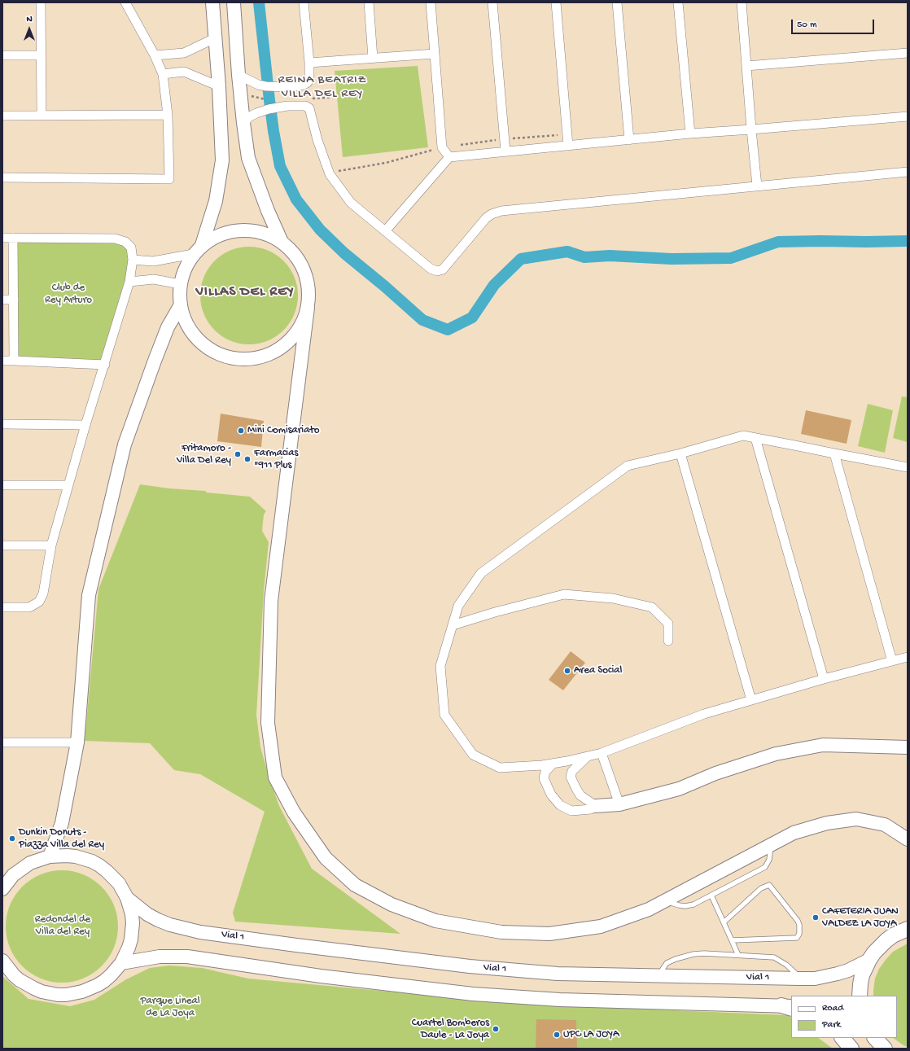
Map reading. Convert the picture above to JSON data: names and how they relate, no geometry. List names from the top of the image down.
{
  "streets": {
    "street": ["Vial 1"]
  },
  "districts": ["REINA BEATRIZ VILLA DEL REY", "VILLAS DEL REY"],
  "parks": ["Club de Rey Arturo", "Redondel de Villa del Rey", "Parque Lineal de La Joya"],
  "places": [
    "Mini Comisariato",
    "Fritamoro - Villa Del Rey",
    "Farmacias \"911 Plus",
    "Area Social",
    "Dunkin Donuts - Piazza Villa del Rey",
    "CAFETERIA JUAN VALDEZ LA JOYA",
    "Cuartel Bomberos Daule - La Joya",
    "UPC LA JOYA"
  ],
  "legend": ["Road", "Park"],
  "scale_bar": "50 m",
  "north": "top"
}
